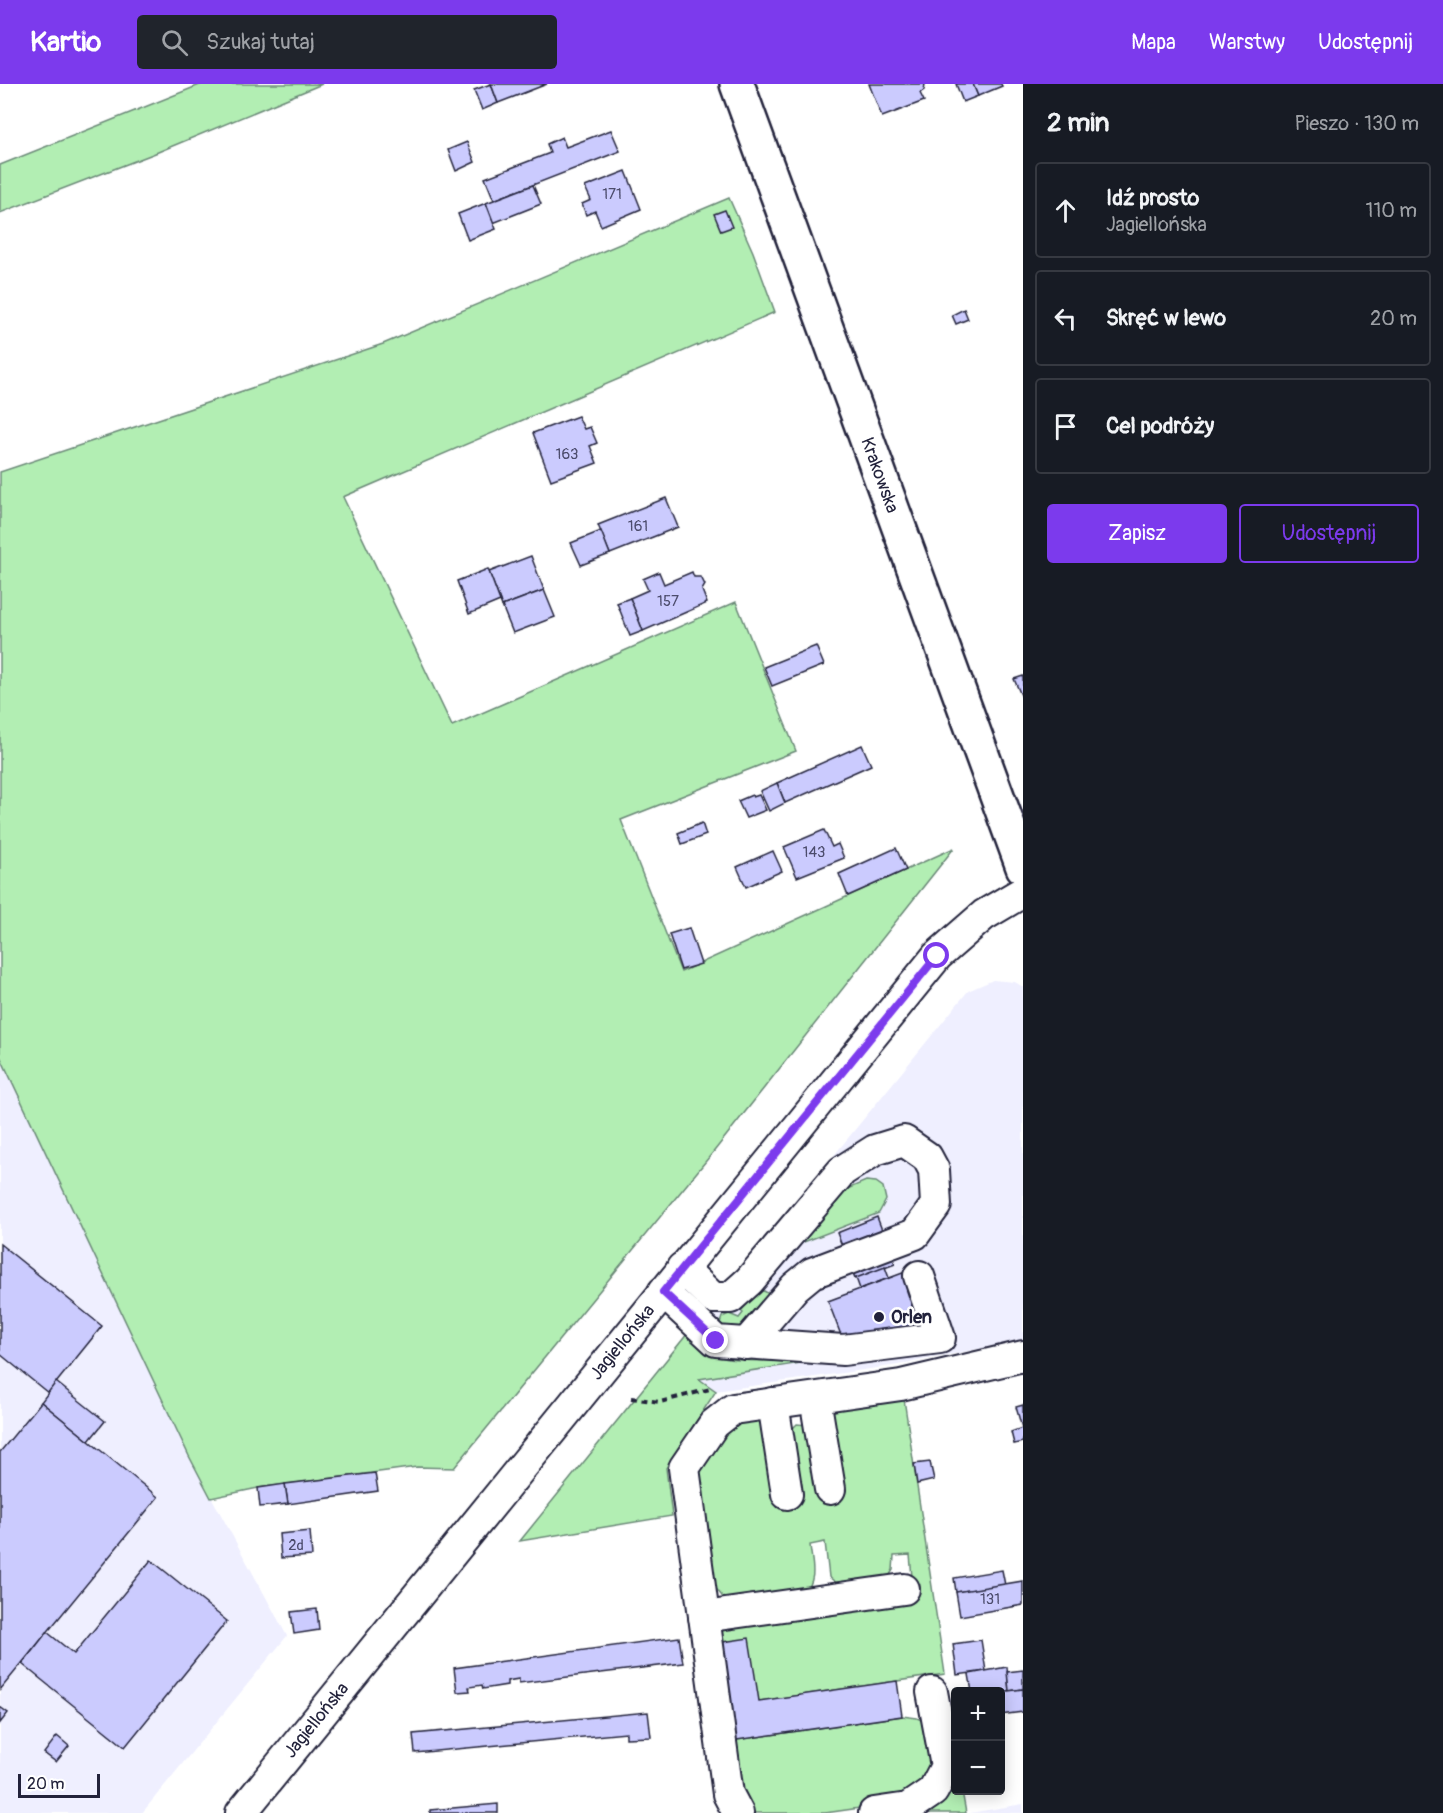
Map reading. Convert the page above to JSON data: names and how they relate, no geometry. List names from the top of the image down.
{
  "streets": {
    "main road": ["Krakowska"],
    "street": ["Jagiellońska"]
  },
  "places": ["Orlen"],
  "house_numbers": [
    "171",
    "163",
    "161",
    "157",
    "143",
    "2d",
    "131"
  ],
  "scale_bar": "20 m",
  "page": {
    "header": "Kartio",
    "search": "Szukaj tutaj",
    "nav": ["Mapa", "Warstwy", "Udostępnij"],
    "heading": ["2 min", "Pieszo · 130 m"],
    "list": [
      ["Idź prosto", "Jagiellońska", "110 m"],
      ["Skręć w lewo", "20 m"],
      "Cel podróży"
    ],
    "buttons": ["Zapisz", "Udostępnij"],
    "map_buttons": ["+", "−"],
    "scale": "20 m"
  }
}
